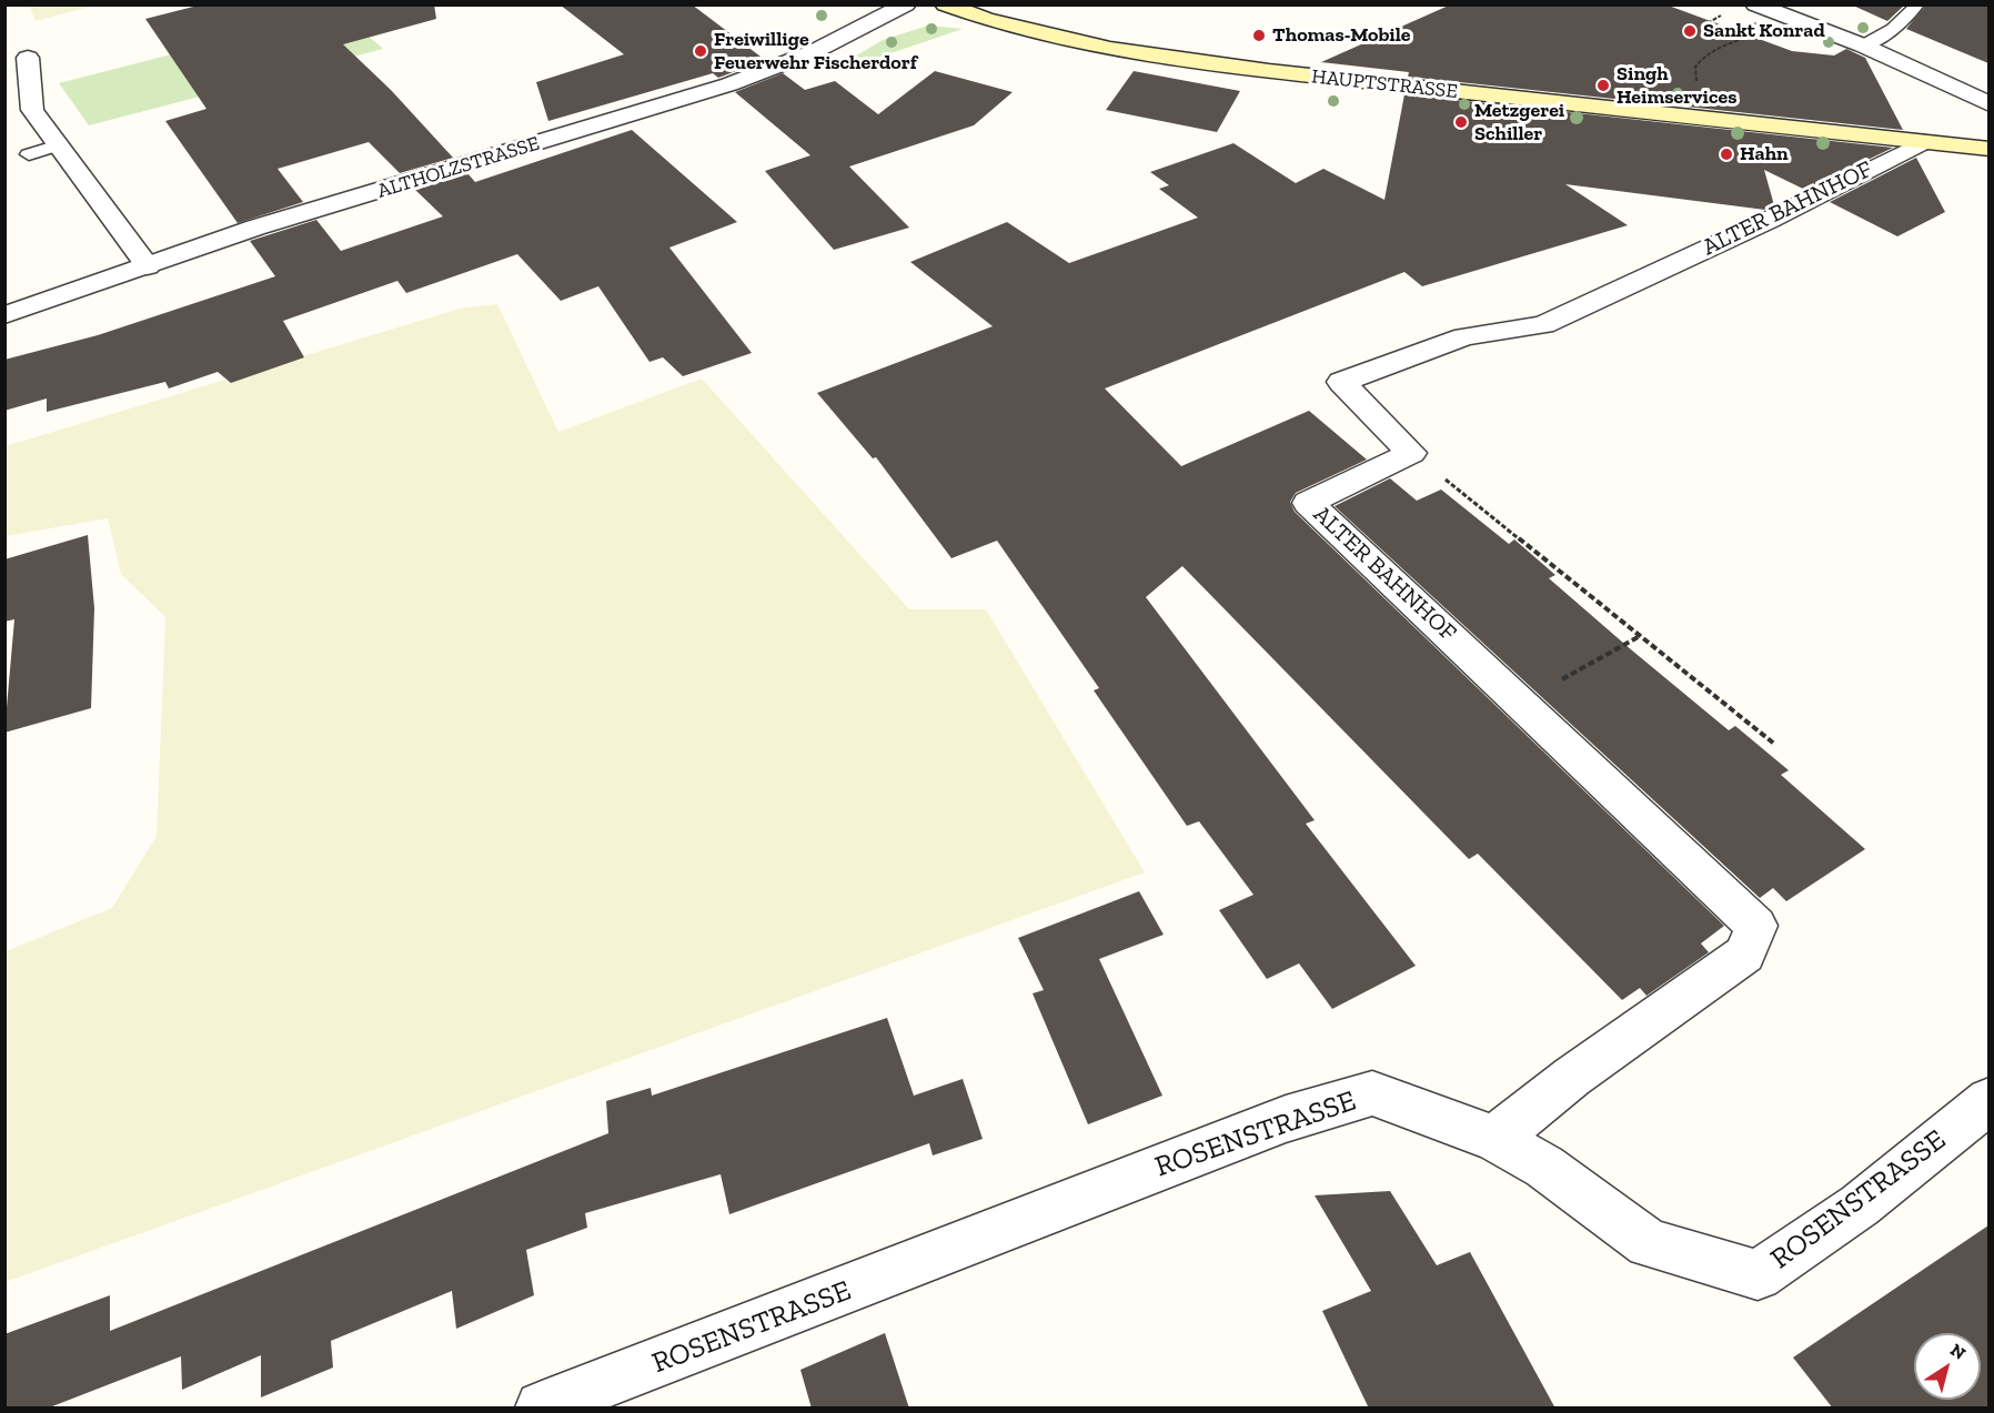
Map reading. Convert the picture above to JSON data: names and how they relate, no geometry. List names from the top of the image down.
{
  "streets": {
    "main road": ["HAUPTSTRASSE"],
    "street": ["ALTHOLZSTRASSE", "ALTER BAHNHOF", "ROSENSTRASSE"]
  },
  "crossings": [
    ["HAUPTSTRASSE", "ALTER BAHNHOF"],
    ["ALTER BAHNHOF", "ROSENSTRASSE"]
  ],
  "places": [
    "Sankt Konrad",
    "Thomas-Mobile",
    "Freiwillige Feuerwehr Fischerdorf",
    "Singh Heimservices",
    "Metzgerei Schiller",
    "Hahn"
  ],
  "north": "top right"
}
